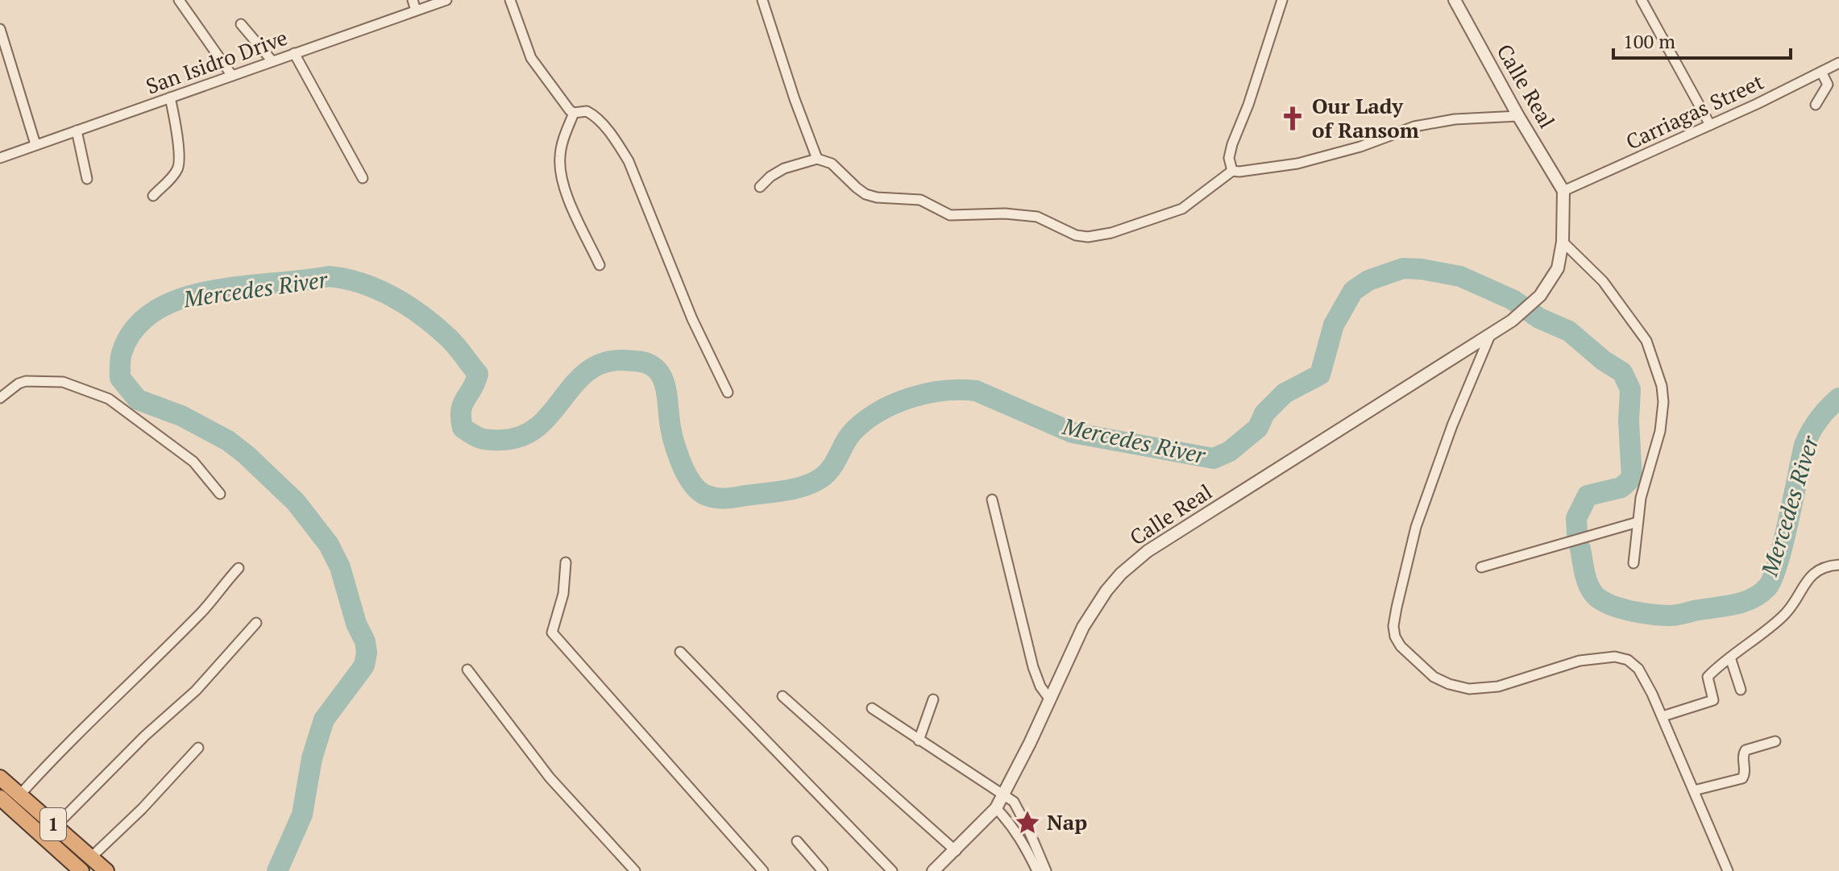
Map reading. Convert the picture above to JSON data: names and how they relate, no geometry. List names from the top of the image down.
{
  "streets": {
    "highway": ["1"],
    "street": ["San Isidro Drive", "Calle Real", "Carriagas Street"]
  },
  "crossings": [
    ["Calle Real", "Carriagas Street"]
  ],
  "water": ["Mercedes River"],
  "places": {
    "church": ["Our Lady of Ransom"],
    "place": ["Nap"]
  },
  "scale_bar": "100 m"
}
